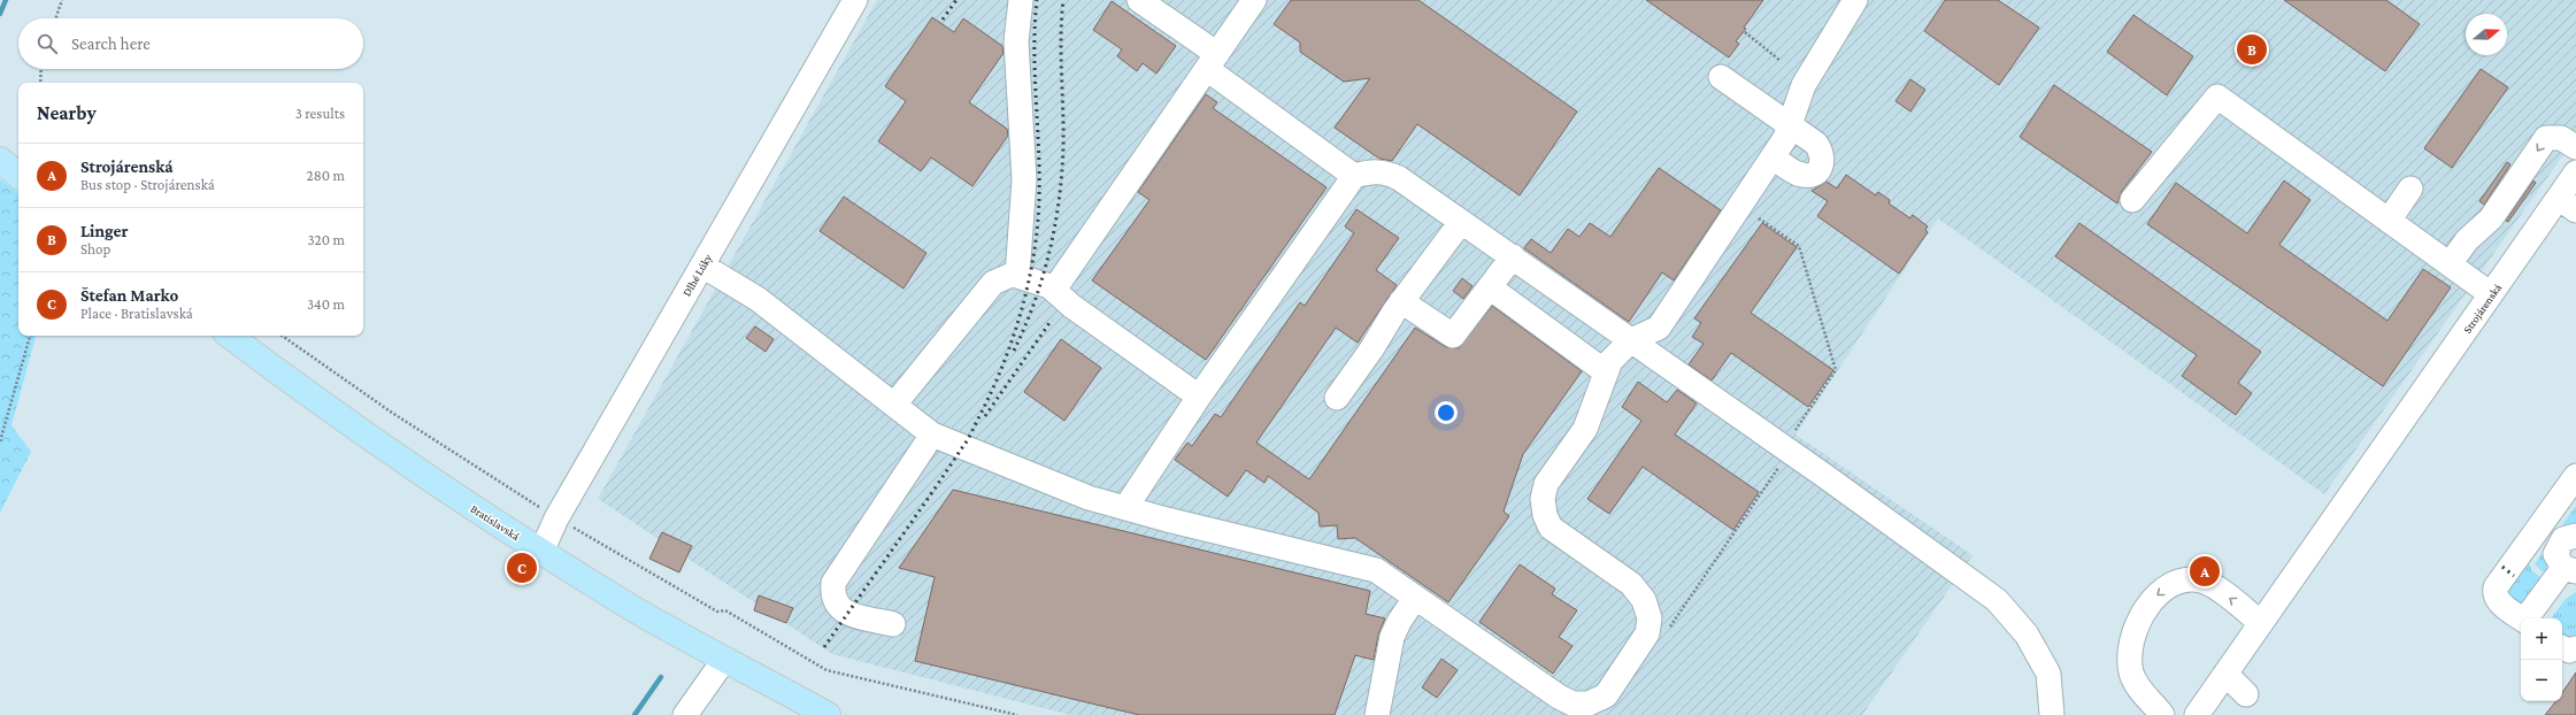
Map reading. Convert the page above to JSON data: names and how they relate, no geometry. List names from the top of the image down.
{
  "streets": {
    "main road": ["Bratislavská"],
    "street": ["Dlhé Lúky", "Strojárenská"]
  },
  "crossings": [
    ["Dlhé Lúky", "Bratislavská"]
  ],
  "north": "right",
  "page": {
    "search": "Search here",
    "pins": ["B", "C", "A"],
    "heading": ["Nearby", "3 results"],
    "list": [
      {
        "mark": "A",
        "name": "Strojárenská",
        "note": "Bus stop · Strojárenská",
        "value": "280 m"
      },
      {
        "mark": "B",
        "name": "Linger",
        "note": "Shop",
        "value": "320 m"
      },
      {
        "mark": "C",
        "name": "Štefan Marko",
        "note": "Place · Bratislavská",
        "value": "340 m"
      }
    ],
    "map_buttons": ["+", "−"]
  }
}
